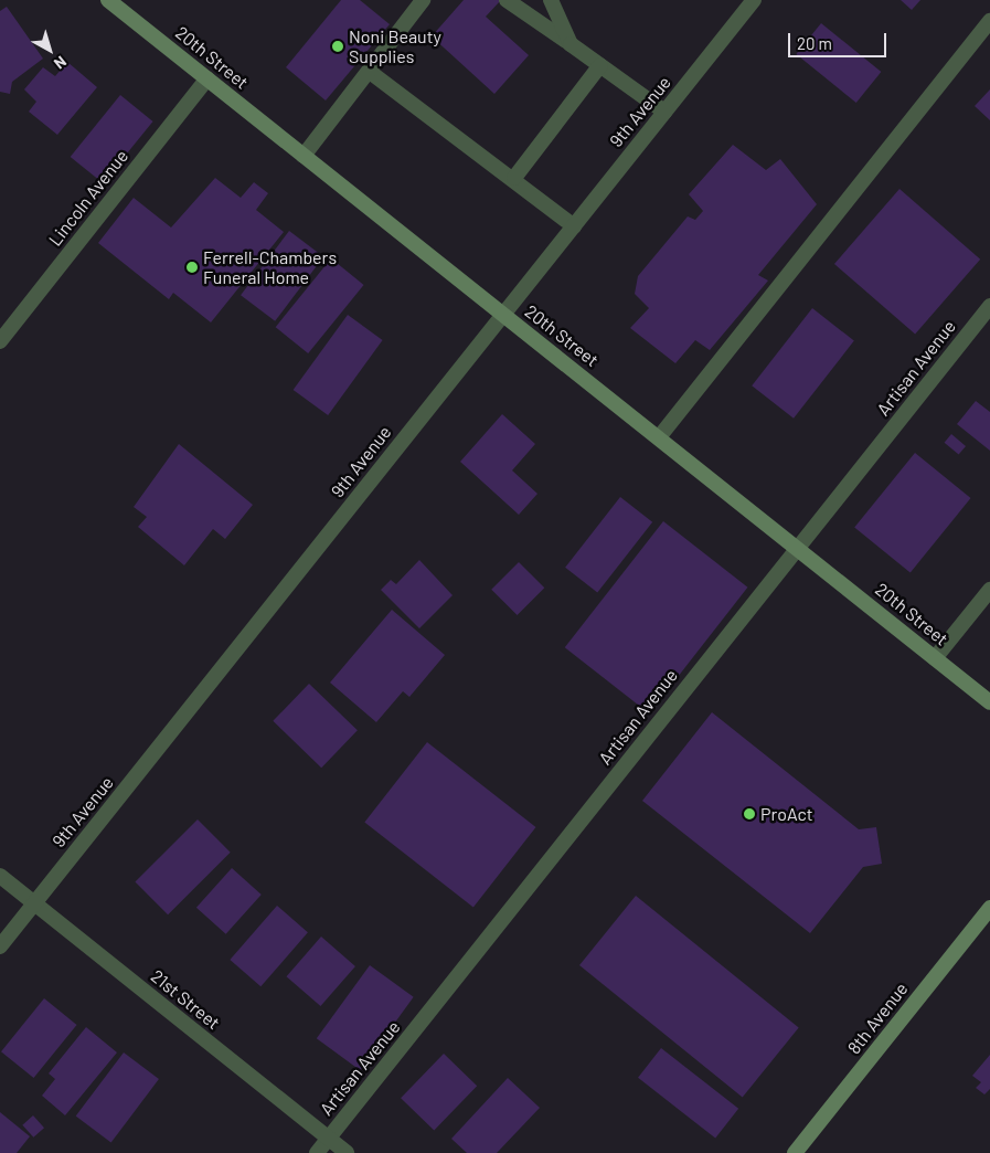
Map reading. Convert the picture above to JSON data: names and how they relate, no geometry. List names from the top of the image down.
{
  "streets": {
    "main road": ["20th Street", "8th Avenue"],
    "street": [
      "9th Avenue",
      "Lincoln Avenue",
      "Artisan Avenue",
      "21st Street"
    ]
  },
  "crossings": [
    ["20th Street", "9th Avenue"],
    ["20th Street", "Lincoln Avenue"],
    ["20th Street", "Artisan Avenue"],
    ["9th Avenue", "21st Street"],
    ["Artisan Avenue", "21st Street"]
  ],
  "places": ["Noni Beauty Supplies", "Ferrell-Chambers Funeral Home", "ProAct"],
  "scale_bar": "20 m",
  "north": "bottom right"
}
